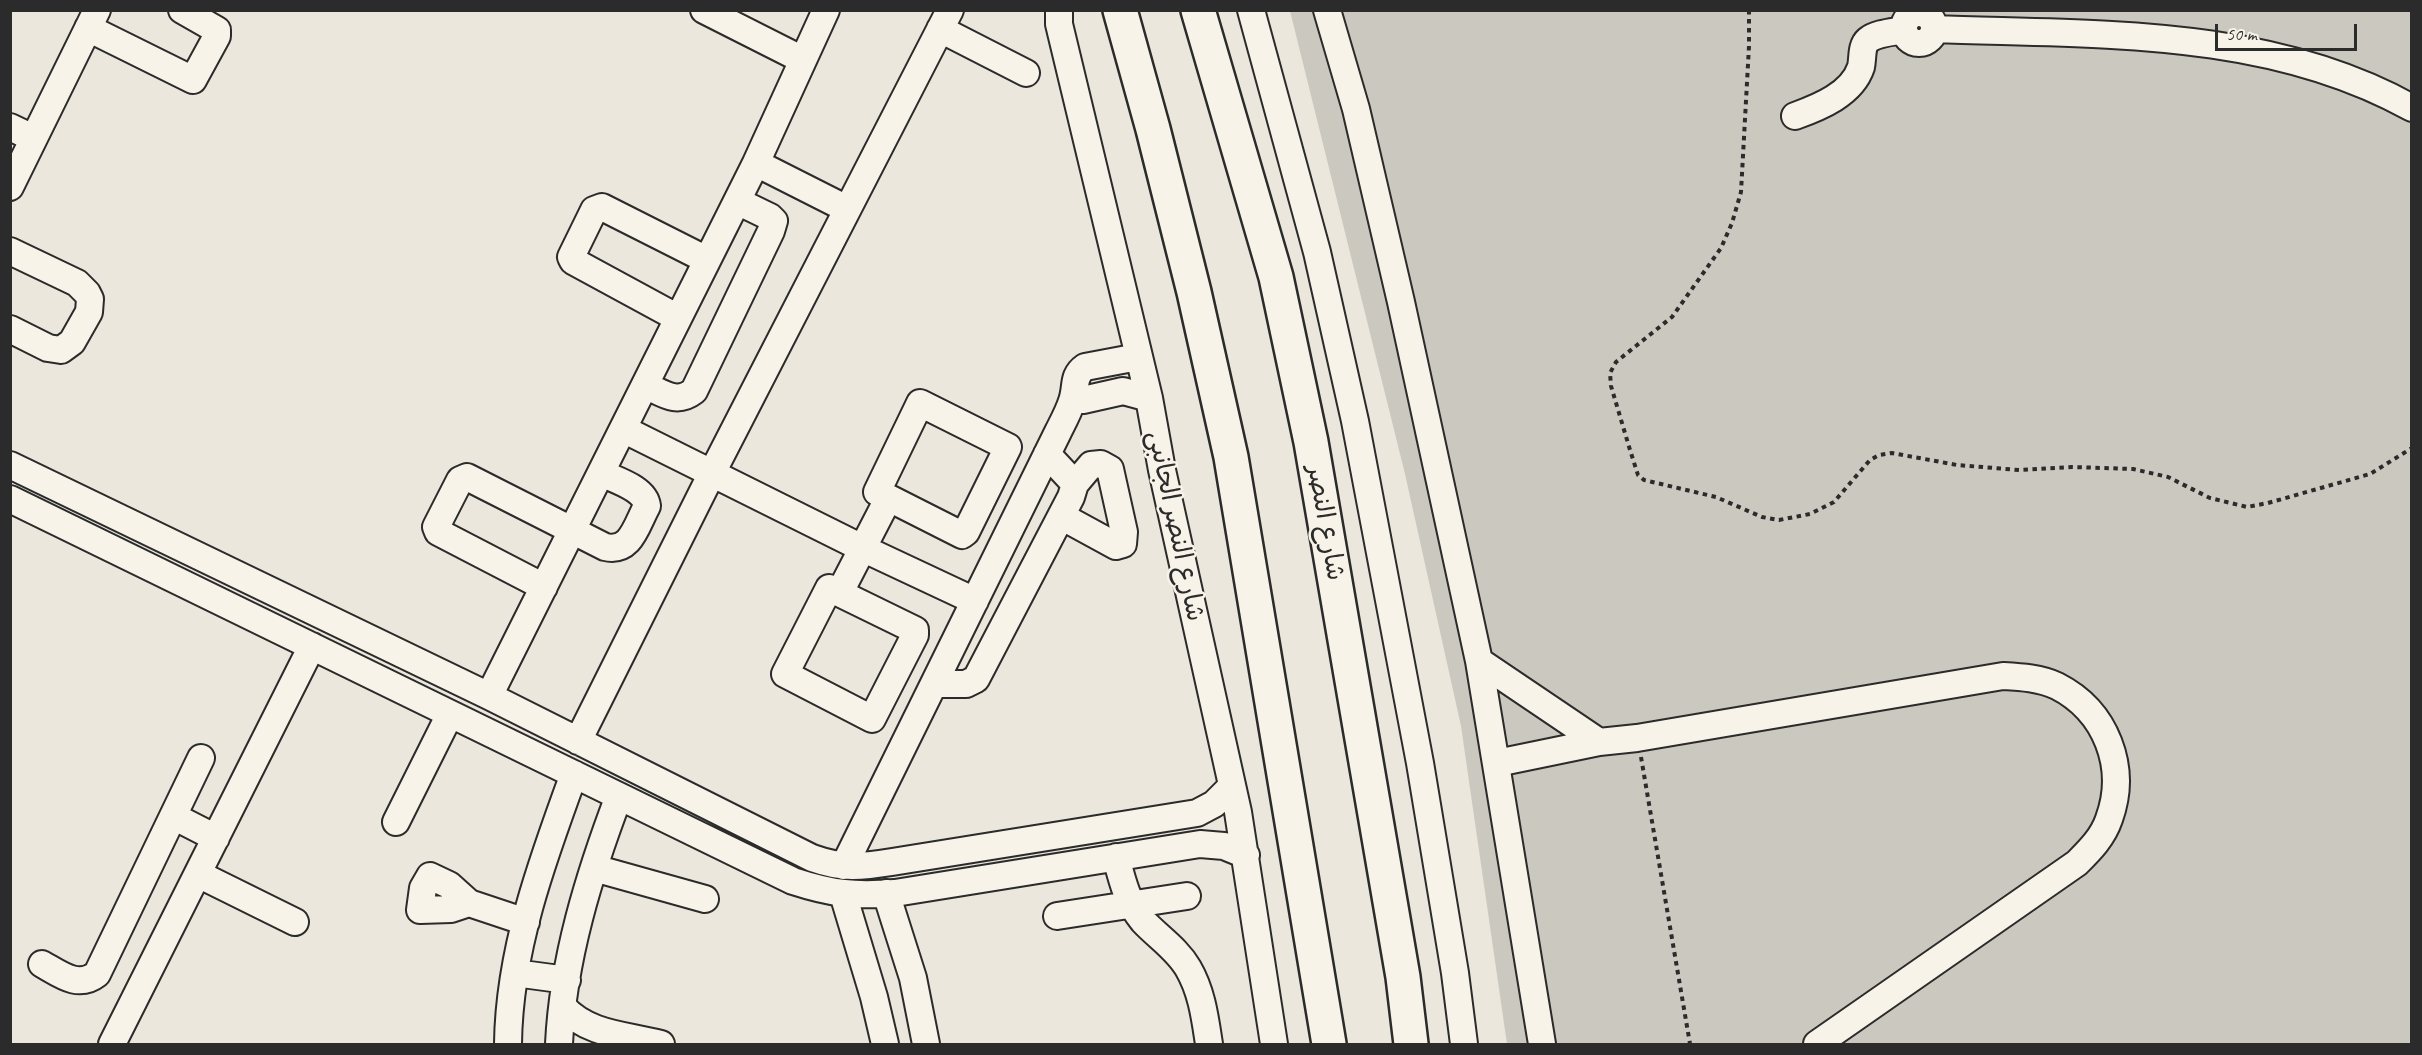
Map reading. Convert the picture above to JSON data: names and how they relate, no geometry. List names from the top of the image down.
{
  "streets": {
    "main road": ["شارع النصر"],
    "street": ["شارع النصر الجانبى"]
  },
  "scale_bar": "50 m"
}
